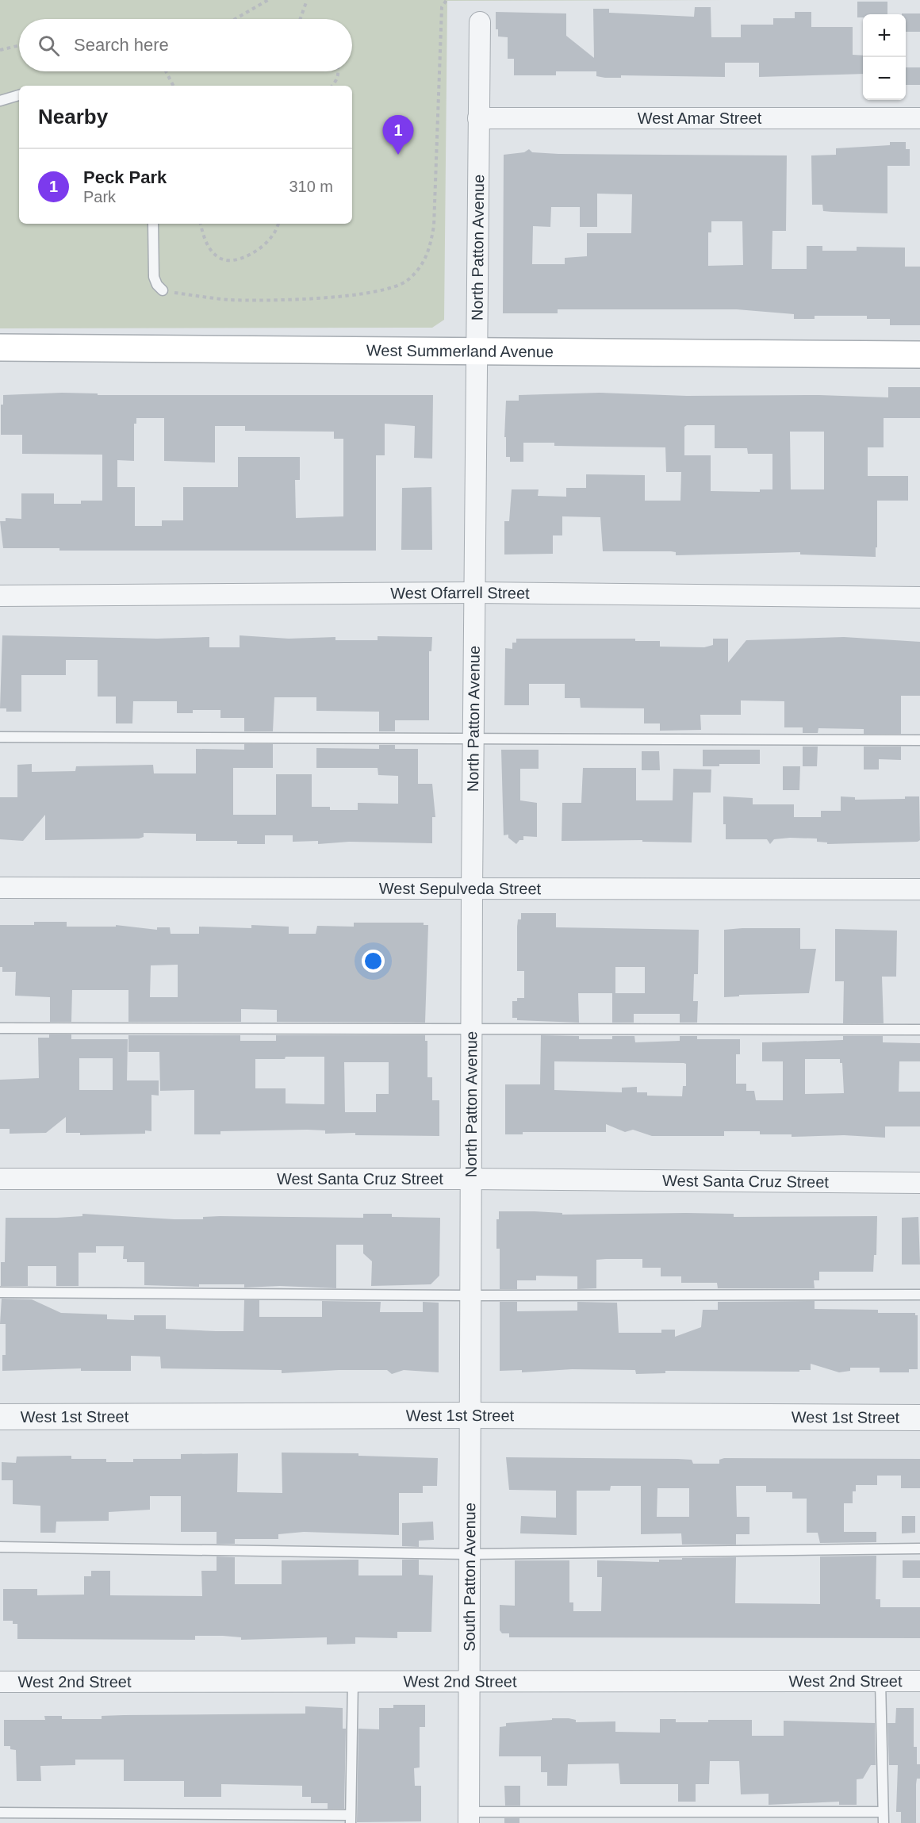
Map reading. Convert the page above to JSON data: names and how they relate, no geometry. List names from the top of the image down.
{
  "streets": {
    "main road": ["West Summerland Avenue"],
    "street": [
      "West Amar Street",
      "North Patton Avenue",
      "West Ofarrell Street",
      "West Sepulveda Street",
      "West Santa Cruz Street",
      "West 1st Street",
      "South Patton Avenue",
      "West 2nd Street"
    ]
  },
  "crossings": [
    ["West Amar Street", "North Patton Avenue"],
    ["North Patton Avenue", "West Summerland Avenue"],
    ["North Patton Avenue", "West Ofarrell Street"],
    ["North Patton Avenue", "West Sepulveda Street"],
    ["North Patton Avenue", "West Santa Cruz Street"],
    ["North Patton Avenue", "West 1st Street"],
    ["North Patton Avenue", "South Patton Avenue"],
    ["West 1st Street", "South Patton Avenue"],
    ["South Patton Avenue", "West 2nd Street"]
  ],
  "page": {
    "map_buttons": ["+", "−"],
    "search": "Search here",
    "heading": "Nearby",
    "pins": "1",
    "list": [
      {
        "mark": "1",
        "name": "Peck Park",
        "note": "Park",
        "value": "310 m"
      }
    ]
  }
}
